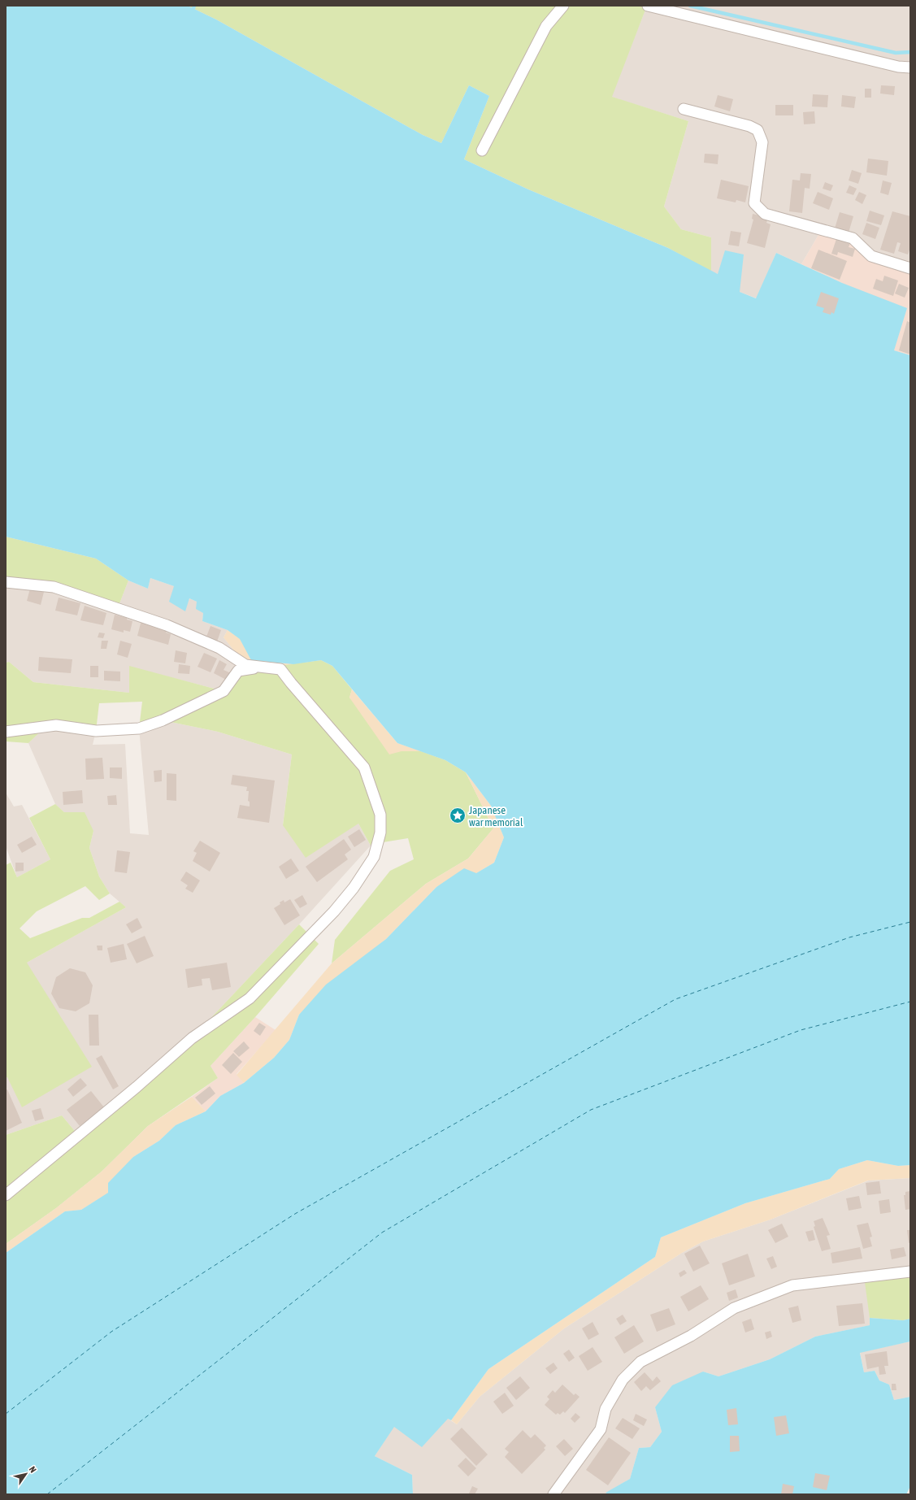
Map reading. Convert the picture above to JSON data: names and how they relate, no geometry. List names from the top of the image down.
{
  "places": {
    "place": ["Japanese war memorial"]
  },
  "north": "top right"
}
